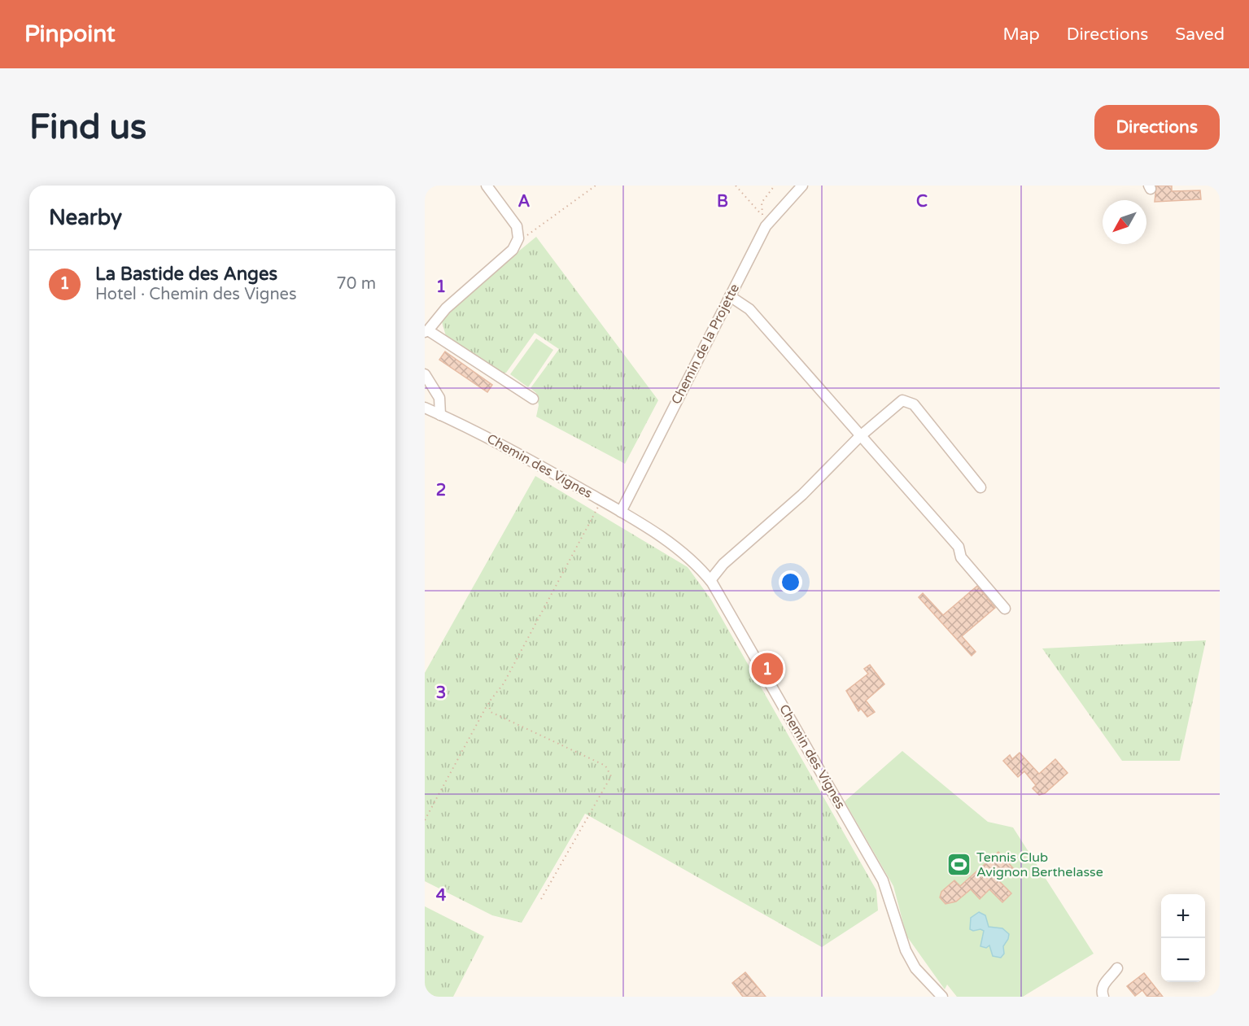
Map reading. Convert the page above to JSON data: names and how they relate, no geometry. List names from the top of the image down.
{
  "streets": {
    "street": ["Chemin de la Projette", "Chemin des Vignes"]
  },
  "crossings": [
    ["Chemin de la Projette", "Chemin des Vignes"]
  ],
  "places": {
    "sports": ["Tennis Club Avignon Berthelasse"]
  },
  "north": "bottom left",
  "page": {
    "header": "Pinpoint",
    "nav": ["Map", "Directions", "Saved"],
    "buttons": "Directions",
    "title": "Find us",
    "heading": "Nearby",
    "list": [
      {
        "mark": "1",
        "name": "La Bastide des Anges",
        "note": "Hotel · Chemin des Vignes",
        "value": "70 m"
      }
    ],
    "pins": "1",
    "map_buttons": ["+", "−"]
  },
  "grid": {
    "columns": ["A", "B", "C"],
    "rows": [
      "1",
      "2",
      "3",
      "4"
    ]
  }
}
